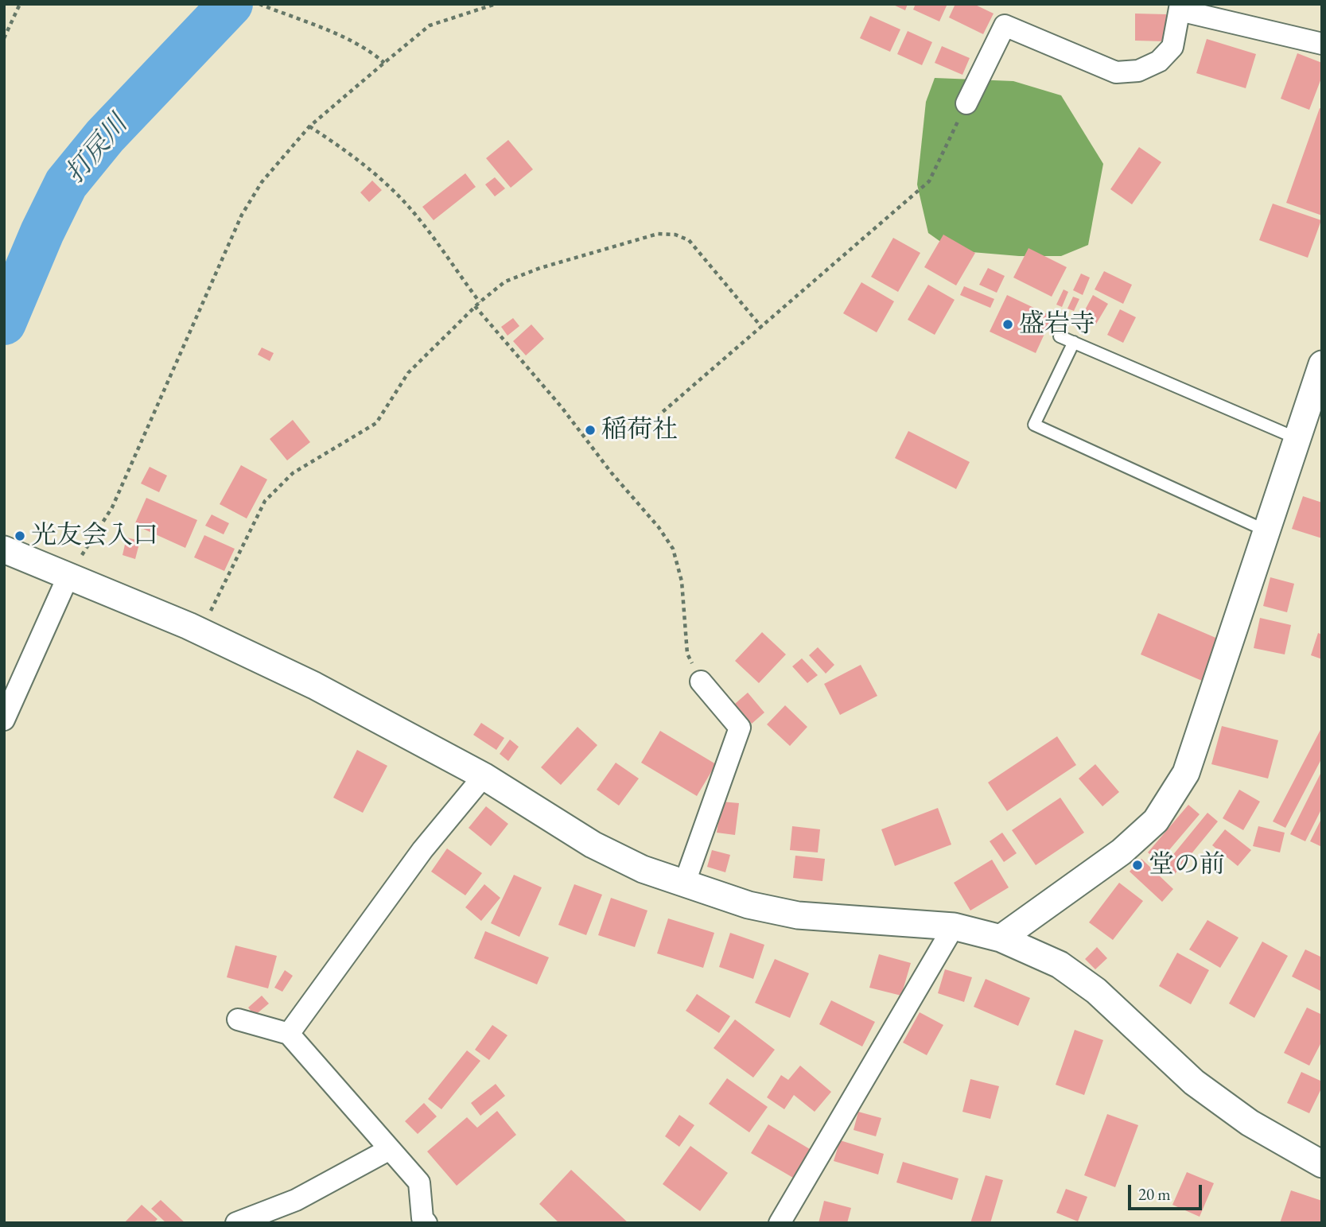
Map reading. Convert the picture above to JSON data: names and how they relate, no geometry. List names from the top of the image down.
{
  "water": ["打戻川"],
  "places": [
    "盛岩寺",
    "稲荷社",
    "光友会入口",
    "堂の前"
  ],
  "scale_bar": "20 m"
}
